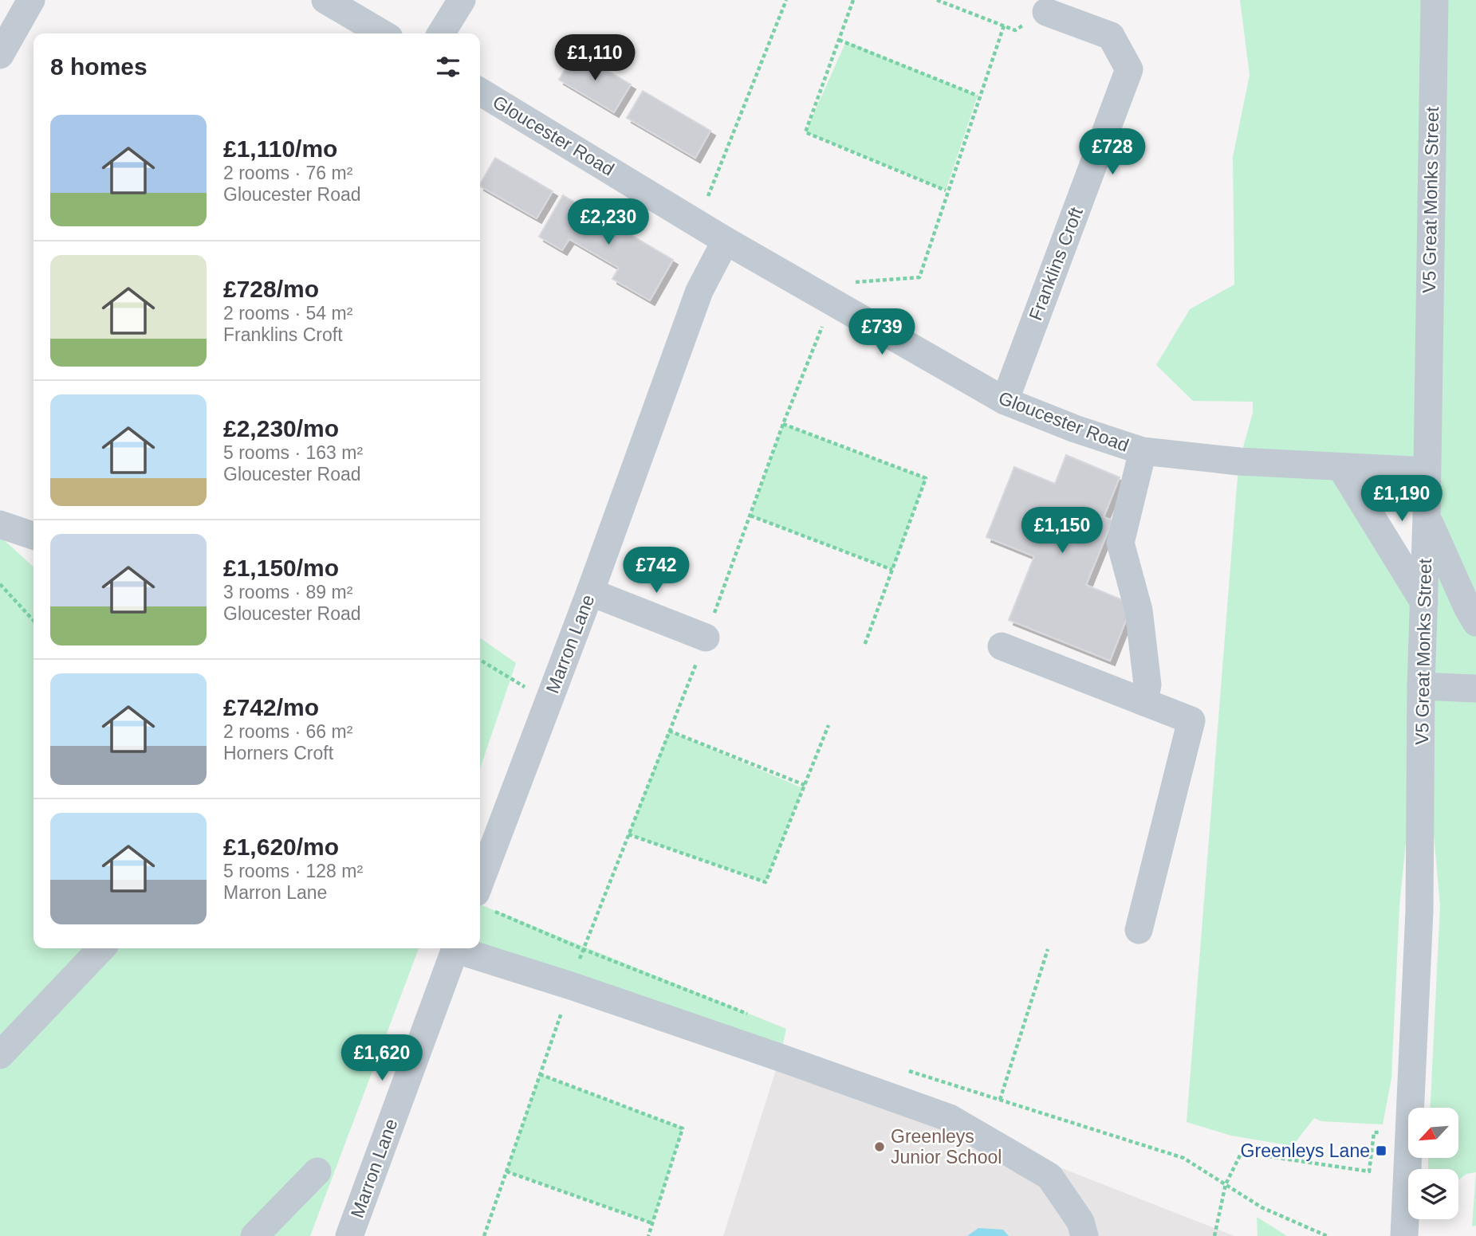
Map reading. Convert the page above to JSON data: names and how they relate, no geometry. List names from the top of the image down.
{
  "streets": {
    "street": [
      "Gloucester Road",
      "V5 Great Monks Street",
      "Franklins Croft",
      "Marron Lane"
    ]
  },
  "crossings": [
    ["Gloucester Road", "V5 Great Monks Street"],
    ["Gloucester Road", "Franklins Croft"],
    ["Gloucester Road", "Marron Lane"]
  ],
  "places": {
    "other": ["Greenleys Junior School"],
    "transit": ["Greenleys Lane"]
  },
  "north": "bottom left",
  "page": {
    "heading": "8 homes",
    "price": [
      "£1,110",
      "£728",
      "£2,230",
      "£739",
      "£1,190",
      "£1,150",
      "£742",
      "£1,620"
    ],
    "list": [
      {
        "name": "£1,110/mo",
        "note": "2 rooms · 76 m² · Gloucester Road"
      },
      {
        "name": "£728/mo",
        "note": "2 rooms · 54 m² · Franklins Croft"
      },
      {
        "name": "£2,230/mo",
        "note": "5 rooms · 163 m² · Gloucester Road"
      },
      {
        "name": "£1,150/mo",
        "note": "3 rooms · 89 m² · Gloucester Road"
      },
      {
        "name": "£742/mo",
        "note": "2 rooms · 66 m² · Horners Croft"
      },
      {
        "name": "£1,620/mo",
        "note": "5 rooms · 128 m² · Marron Lane"
      }
    ]
  }
}
